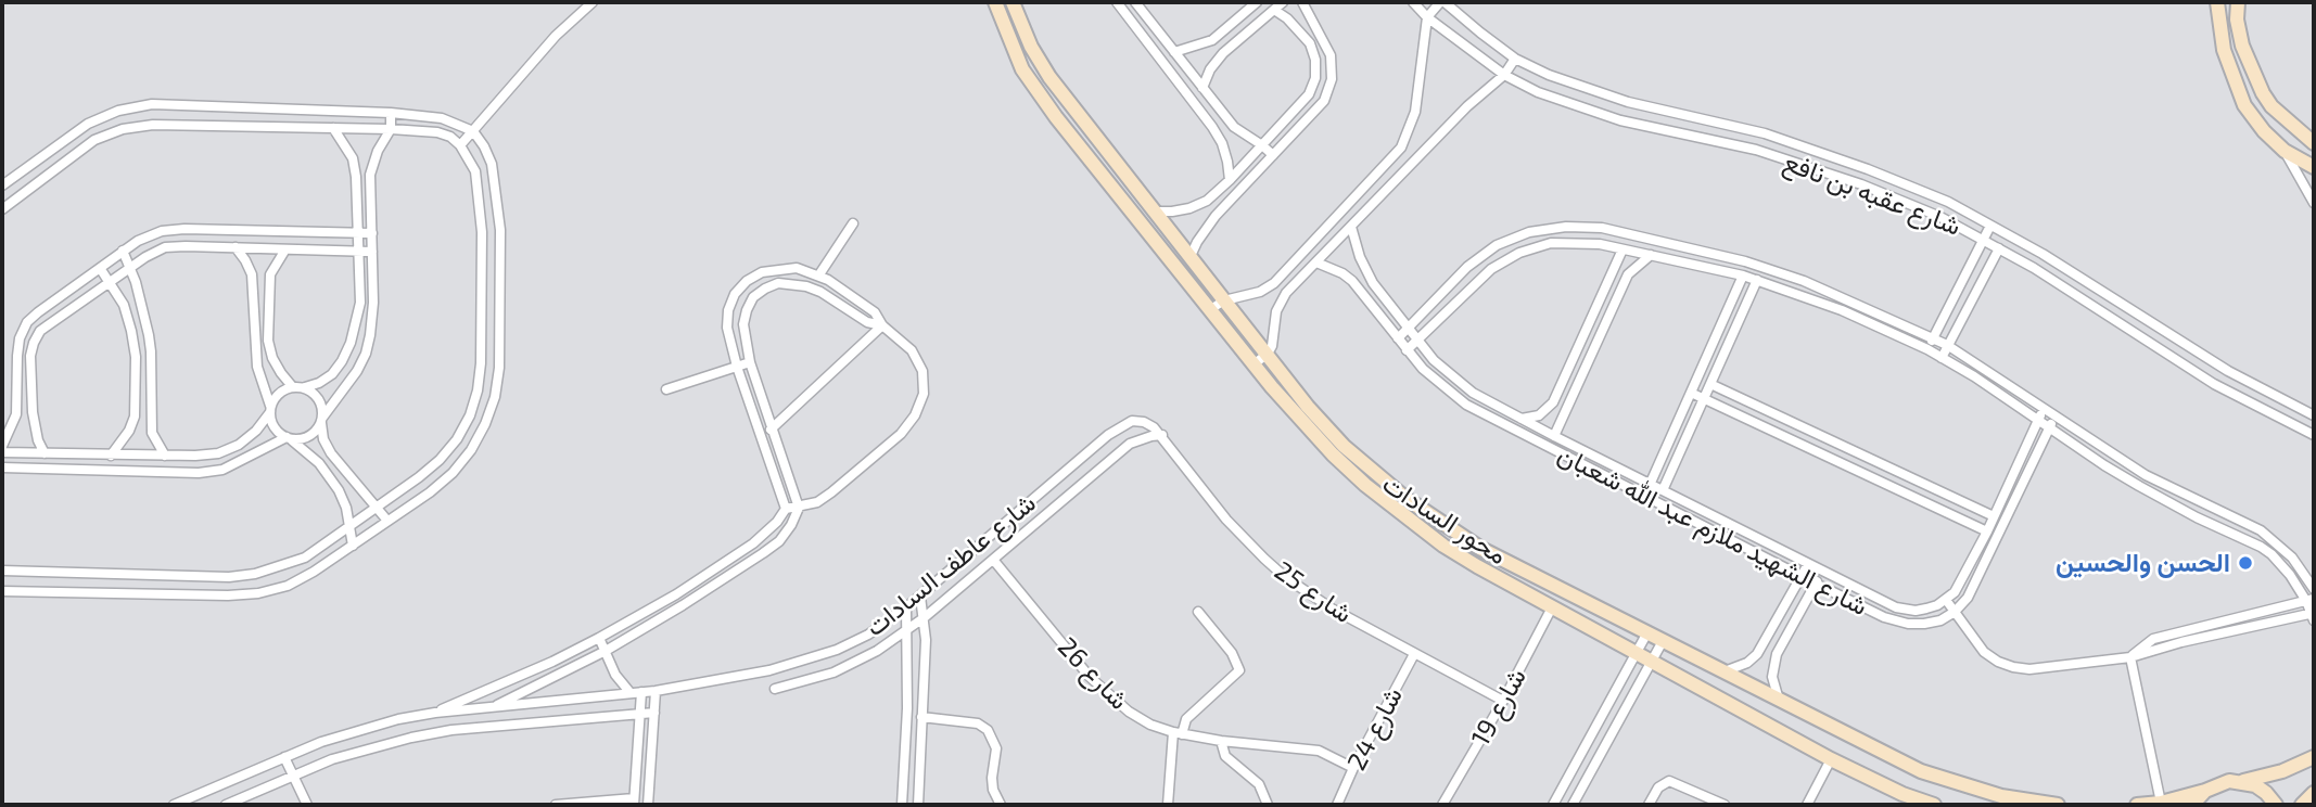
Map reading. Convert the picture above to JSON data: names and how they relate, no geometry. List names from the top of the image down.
{
  "streets": {
    "street": [
      "شارع عقبه بن نافع",
      "محور السادات",
      "شارع الشهيد ملازم عبد الله شعبان",
      "شارع عاطف السادات",
      "شارع 25",
      "شارع 26",
      "شارع 19",
      "شارع 24"
    ]
  },
  "crossings": [
    ["محور السادات", "شارع 19"],
    ["شارع عاطف السادات", "شارع 25"],
    ["شارع عاطف السادات", "شارع 26"],
    ["شارع 25", "شارع 19"],
    ["شارع 25", "شارع 24"],
    ["شارع 26", "شارع 24"]
  ],
  "places": ["الحسن والحسين"]
}
